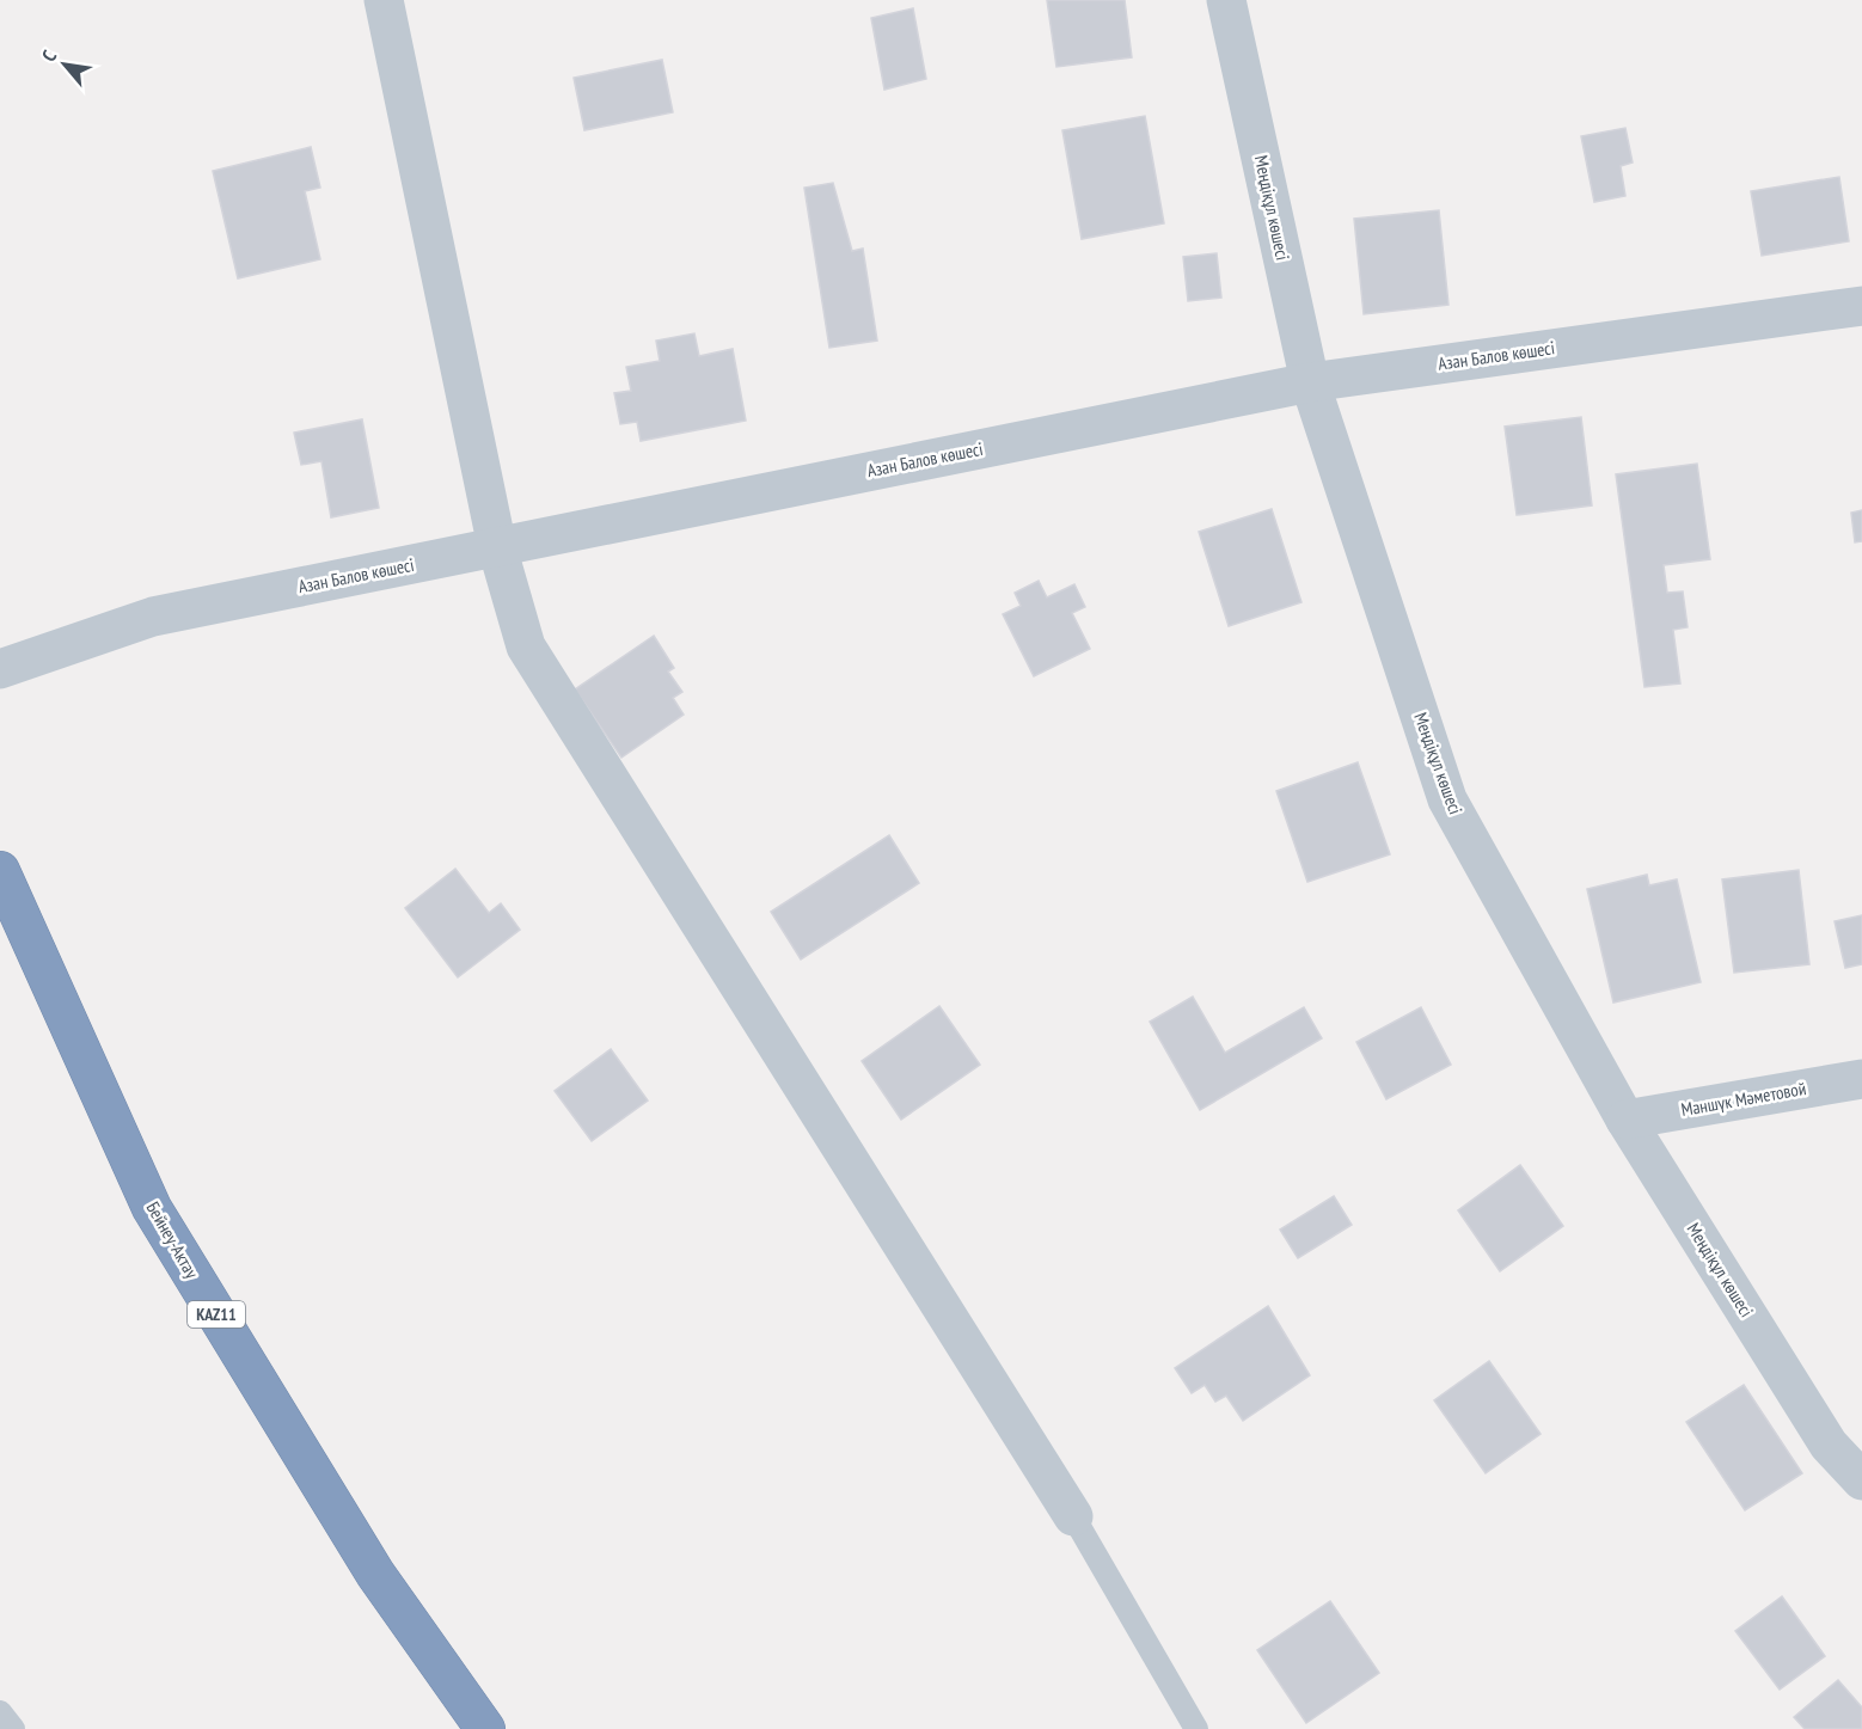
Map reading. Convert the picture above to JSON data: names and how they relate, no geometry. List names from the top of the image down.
{
  "streets": {
    "highway": ["Бейнеу-Актау", "KAZ11"],
    "street": ["Меңдіқұл көшесі", "Азан Балов көшесі", "Маншүк Мәметовой"]
  },
  "crossings": [
    ["Меңдіқұл көшесі", "Азан Балов көшесі"],
    ["Меңдіқұл көшесі", "Маншүк Мәметовой"]
  ],
  "north": "top left"
}
